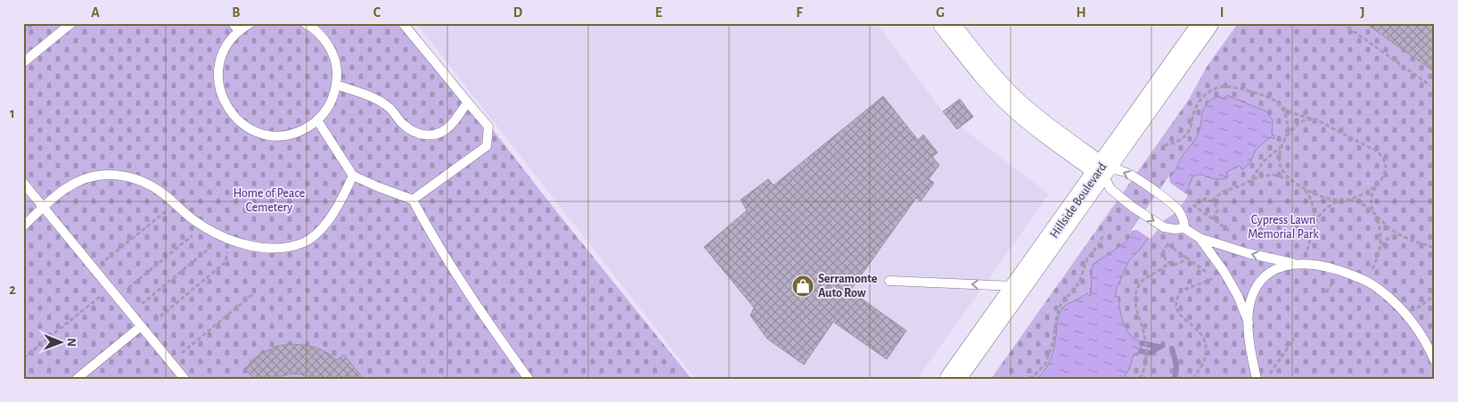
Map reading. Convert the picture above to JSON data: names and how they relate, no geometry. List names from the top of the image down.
{
  "streets": {
    "main road": ["Hillside Boulevard"]
  },
  "parks": ["Home of Peace Cemetery", "Cypress Lawn Memorial Park"],
  "places": {
    "shop": ["Serramonte Auto Row"]
  },
  "north": "right",
  "grid": {
    "columns": [
      "A",
      "B",
      "C",
      "D",
      "E",
      "F",
      "G",
      "H",
      "I",
      "J"
    ],
    "rows": ["1", "2"]
  }
}
